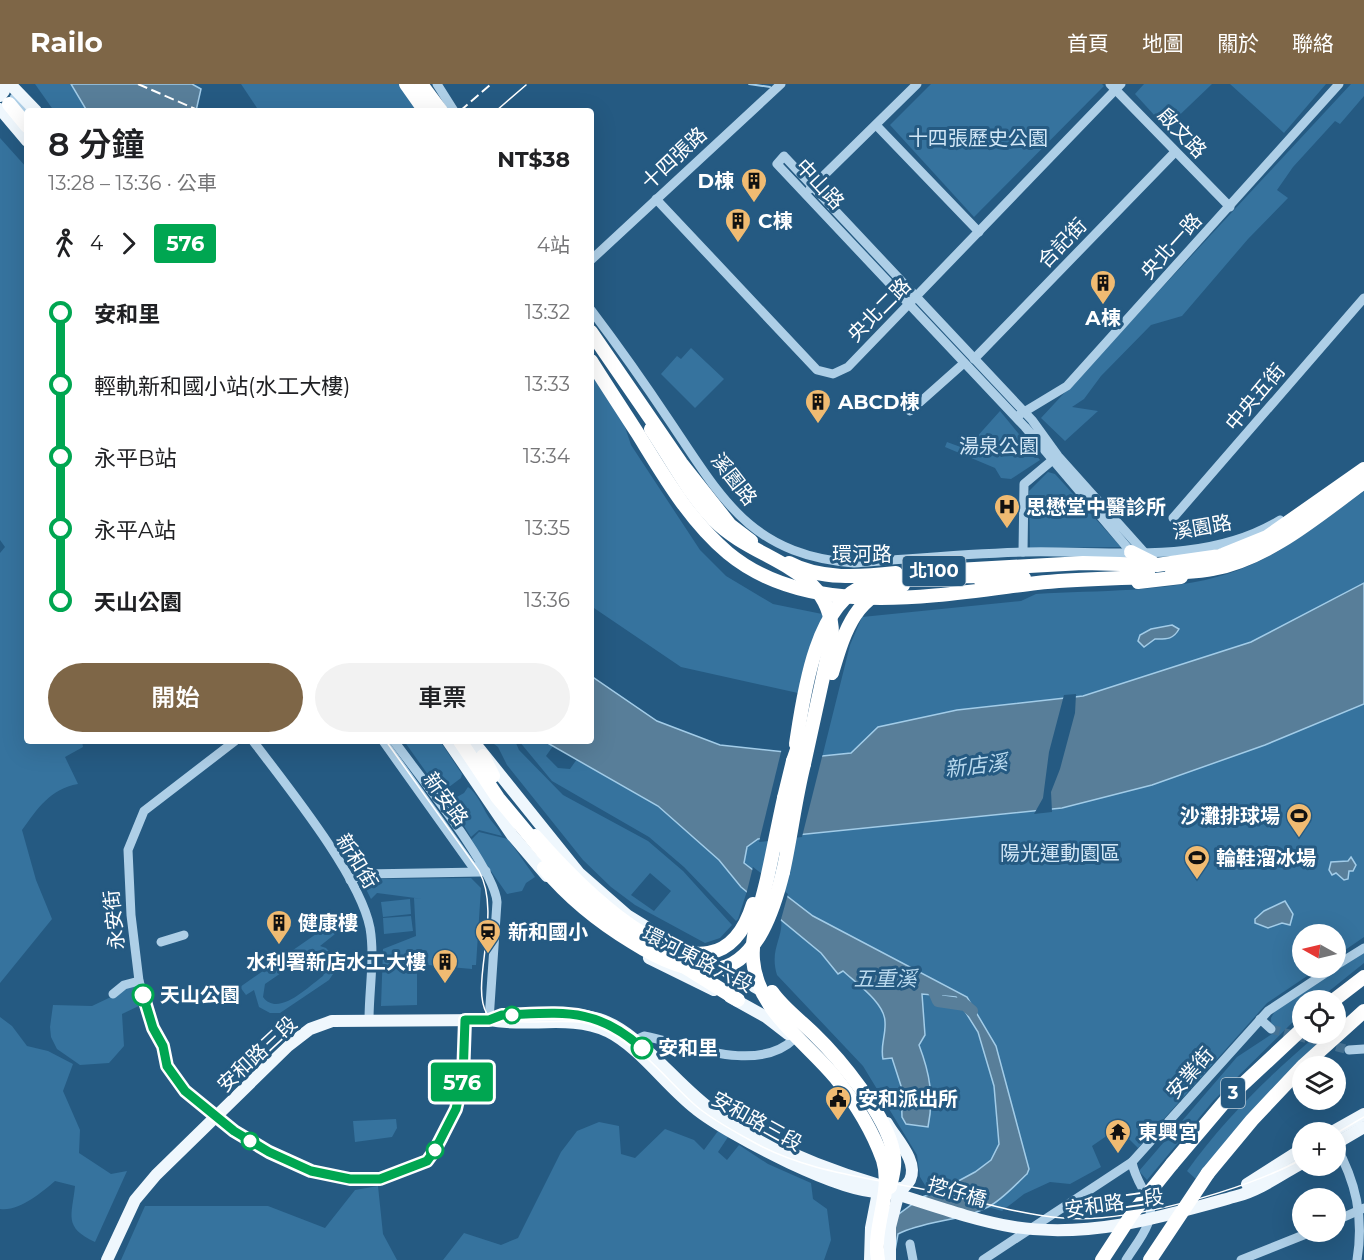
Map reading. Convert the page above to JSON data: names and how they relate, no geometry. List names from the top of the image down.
{
  "streets": {
    "highway": ["環河路", "北100", "3"],
    "main road": [
      "環河東路六段",
      "安和路三段",
      "挖仔橋",
      "安和路二段"
    ],
    "street": [
      "啟文路",
      "十四張路",
      "中山路",
      "合記街",
      "央北一路",
      "央北二路",
      "中央五街",
      "溪園路",
      "新安路",
      "新和街",
      "永安街",
      "安業街"
    ]
  },
  "crossings": [
    ["啟文路", "合記街"],
    ["啟文路", "央北一路"],
    ["啟文路", "央北二路"],
    ["十四張路", "央北二路"],
    ["中山路", "合記街"],
    ["中山路", "央北一路"],
    ["中山路", "央北二路"],
    ["中山路", "溪園路"],
    ["中山路", "環河路"],
    ["溪園路", "環河路"],
    ["新安路", "安和路三段"],
    ["新和街", "安和路三段"],
    ["永安街", "安和路三段"],
    ["環河東路六段", "安和路三段"],
    ["環河東路六段", "挖仔橋"],
    ["安和路三段", "挖仔橋"],
    ["安業街", "安和路二段"],
    ["挖仔橋", "安和路二段"]
  ],
  "water": ["新店溪", "五重溪"],
  "parks": ["十四張歷史公園", "湯泉公園", "陽光運動園區"],
  "places": {
    "building": [
      "D棟",
      "C棟",
      "A棟",
      "ABCD棟",
      "健康樓",
      "水利署新店水工大樓"
    ],
    "hospital": ["思懋堂中醫診所"],
    "sports": ["沙灘排球場", "輪鞋溜冰場"],
    "station": ["新和國小"],
    "other": ["天山公園", "安和里"],
    "public building": ["安和派出所"],
    "temple": ["東興宮"]
  },
  "lines": ["bus line 576"],
  "north": "left",
  "page": {
    "header": "Railo",
    "nav": [
      "首頁",
      "地圖",
      "關於",
      "聯絡"
    ],
    "on_map": "576",
    "heading": ["8 分鐘", "13:28 – 13:36 · 公車", "NT$38"],
    "legs": ["4", "576", "4站"],
    "list": [
      {
        "name": "安和里",
        "value": "13:32"
      },
      {
        "name": "輕軌新和國小站(水工大樓)",
        "value": "13:33"
      },
      {
        "name": "永平B站",
        "value": "13:34"
      },
      {
        "name": "永平A站",
        "value": "13:35"
      },
      {
        "name": "天山公園",
        "value": "13:36"
      }
    ],
    "buttons": ["開始", "車票"],
    "map_buttons": ["+", "−"]
  }
}
